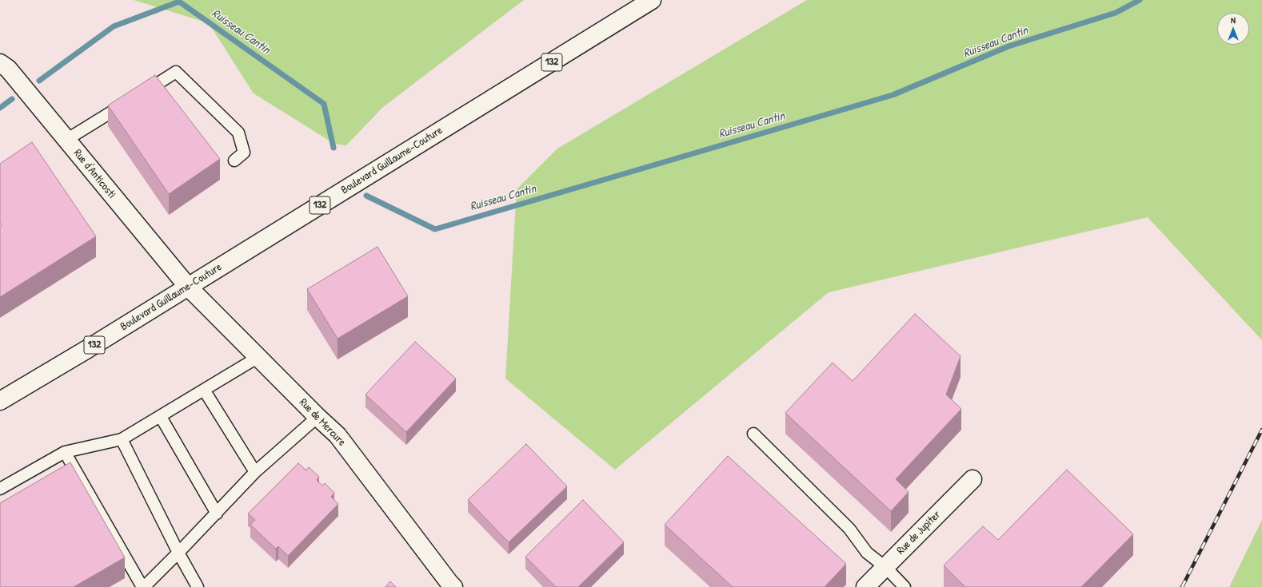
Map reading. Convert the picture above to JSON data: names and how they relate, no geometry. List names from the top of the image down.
{
  "streets": {
    "street": [
      "132",
      "Boulevard Guillaume-Couture",
      "Rue d'Anticosti",
      "Rue de Mercure",
      "Rue de Jupiter"
    ]
  },
  "crossings": [
    ["Boulevard Guillaume-Couture", "Rue d'Anticosti"],
    ["Boulevard Guillaume-Couture", "Rue de Mercure"],
    ["Rue d'Anticosti", "Rue de Mercure"]
  ],
  "water": ["Ruisseau Cantin"],
  "north": "top"
}
